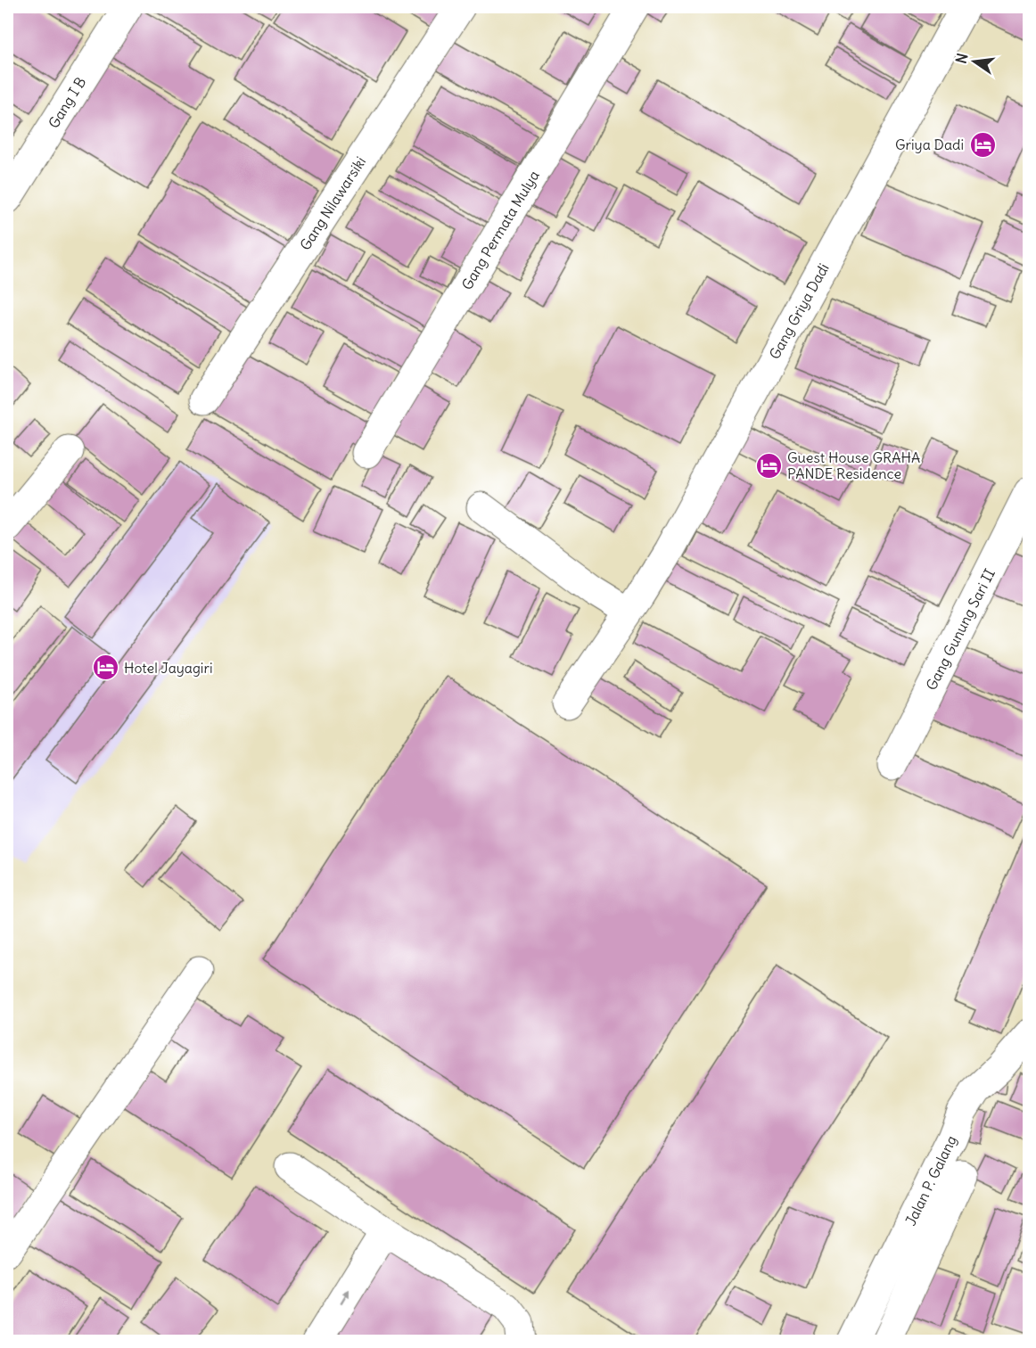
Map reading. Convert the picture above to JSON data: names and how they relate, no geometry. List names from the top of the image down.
{
  "streets": {
    "street": [
      "Gang I B",
      "Gang Nilawarsiki",
      "Gang Permata Mulya",
      "Gang Griya Dadi",
      "Gang Gunung Sari II",
      "Jalan P. Galang"
    ]
  },
  "places": {
    "hotel": ["Griya Dadi", "Guest House GRAHA PANDE Residence", "Hotel Jayagiri"]
  },
  "north": "left"
}
